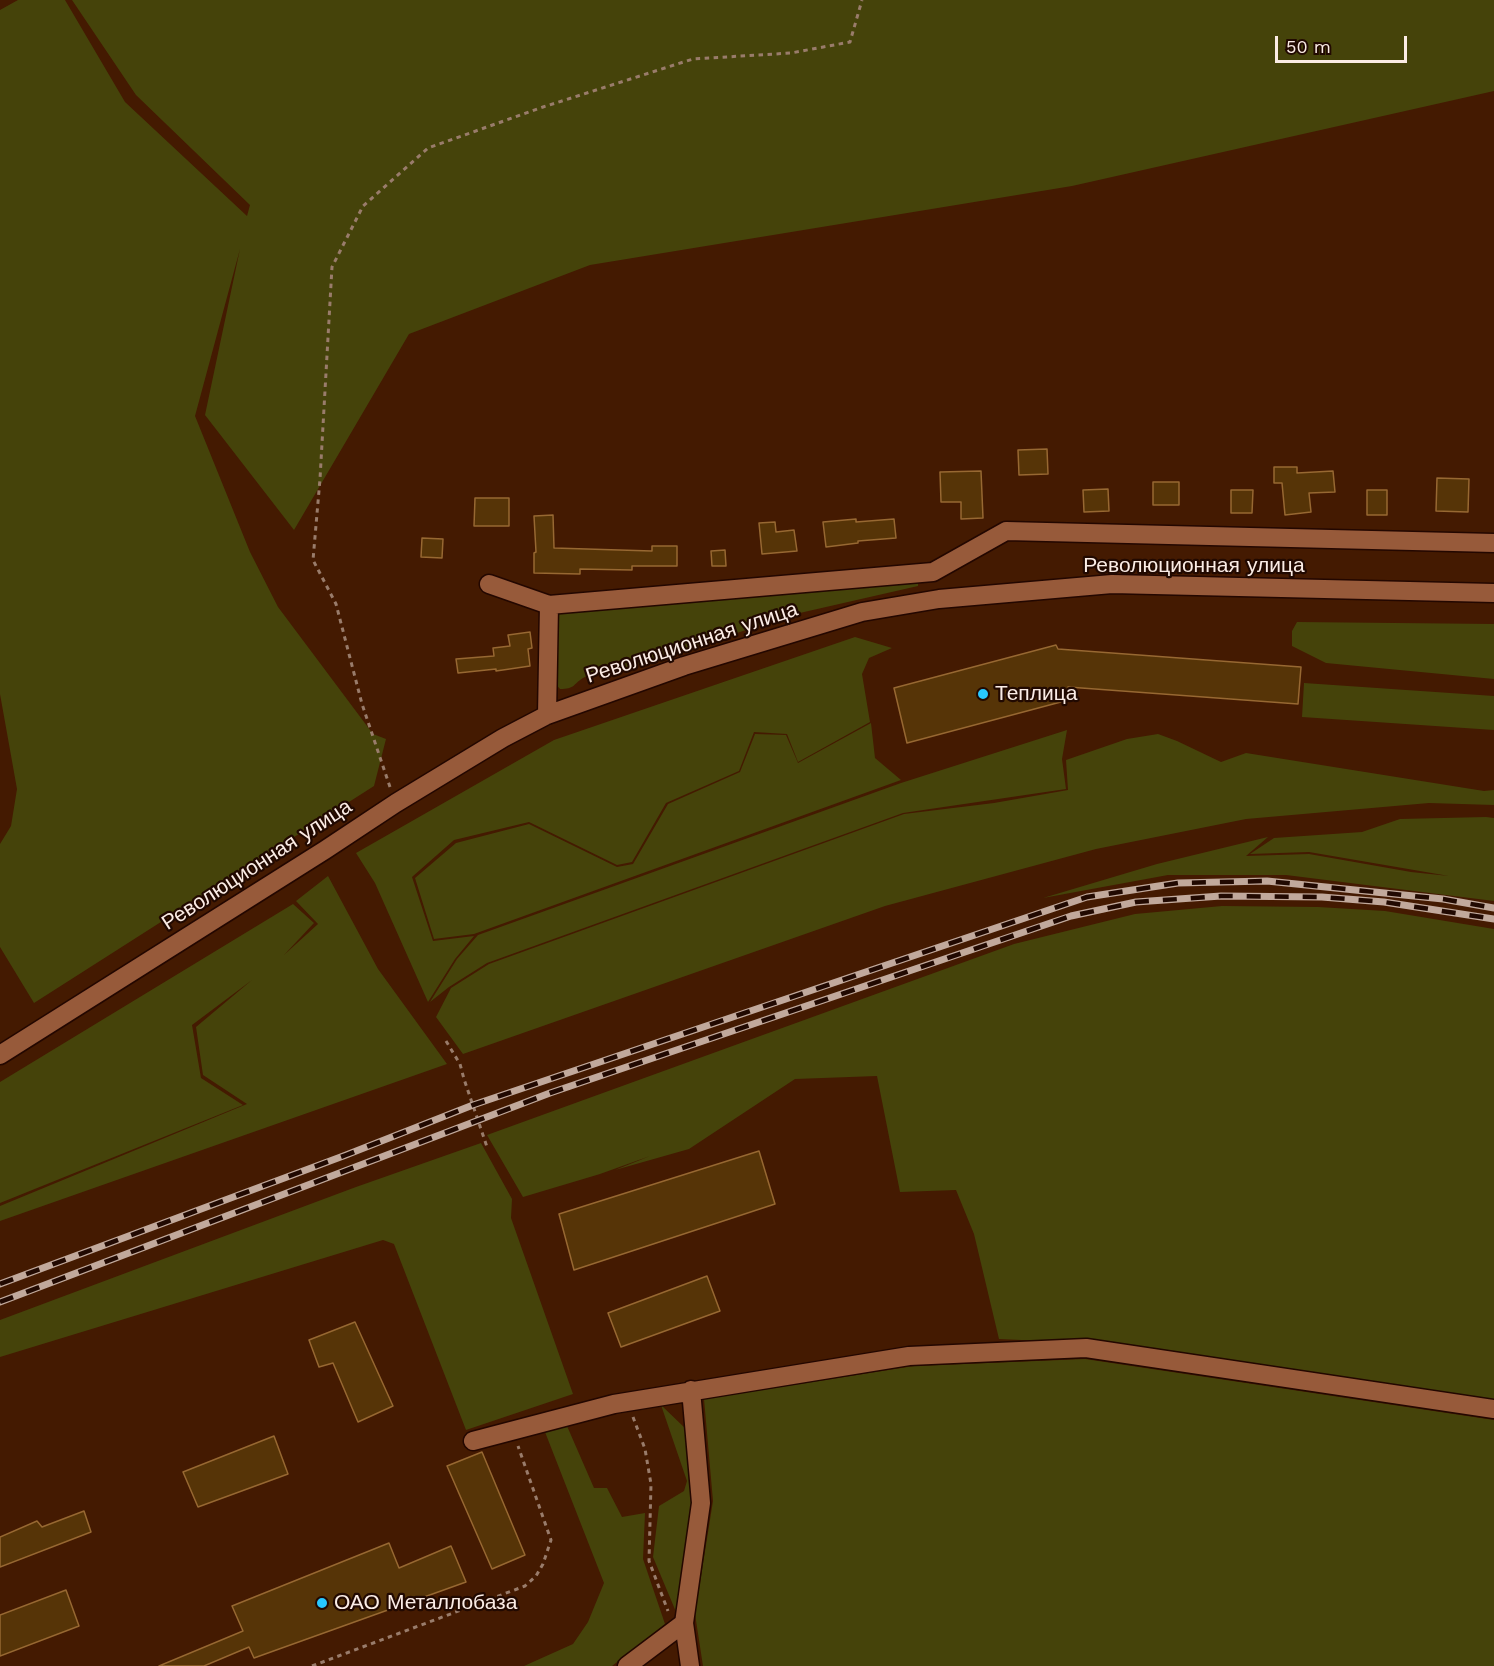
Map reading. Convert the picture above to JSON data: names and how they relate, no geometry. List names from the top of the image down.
{
  "streets": {
    "street": ["Революционная улица"]
  },
  "places": ["Теплица", "ОАО Металлобаза"],
  "scale_bar": "50 m"
}
